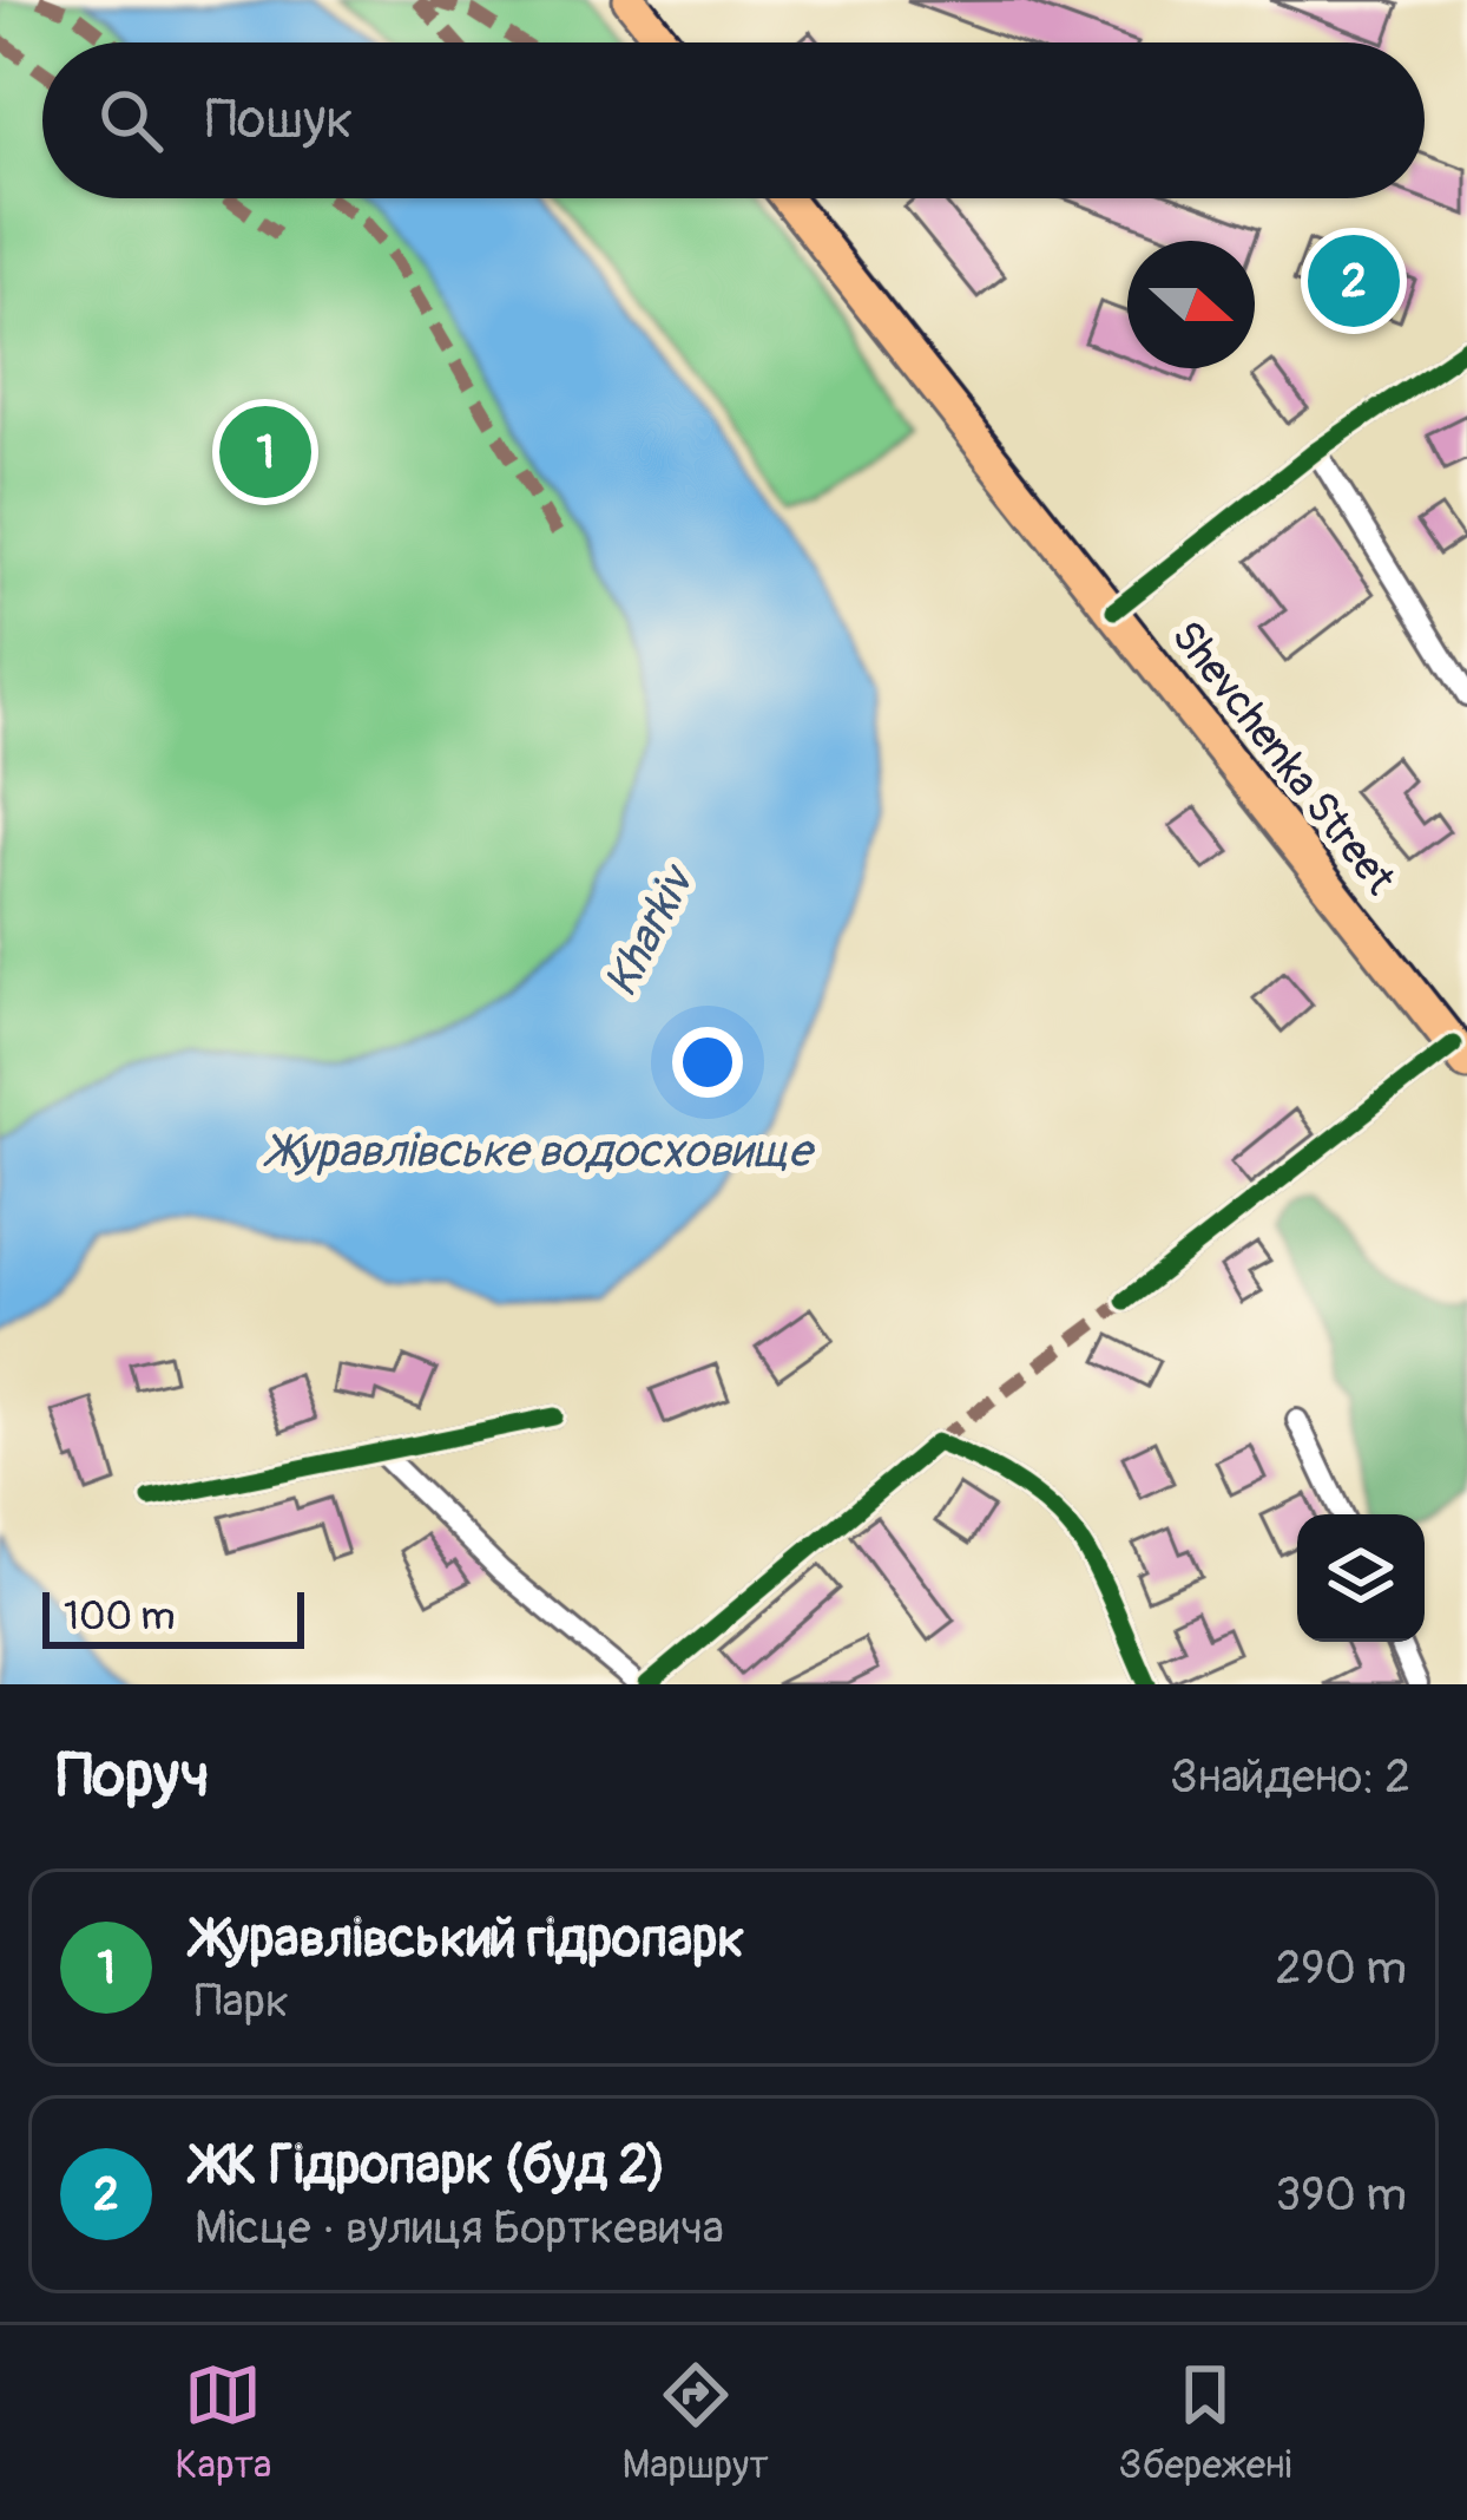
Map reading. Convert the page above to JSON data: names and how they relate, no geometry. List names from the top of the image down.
{
  "streets": {
    "main road": ["Shevchenka Street"]
  },
  "water": ["Kharkiv", "Журавлівське водосховище"],
  "scale_bar": "100 m",
  "north": "right",
  "page": {
    "search": "Пошук",
    "pins": ["2", "1"],
    "scale": "100 m",
    "heading": ["Поруч", "Знайдено: 2"],
    "list": [
      {
        "mark": "1",
        "name": "Журавлівський гідропарк",
        "note": "Парк",
        "value": "290 m"
      },
      {
        "mark": "2",
        "name": "ЖК Гідропарк (буд 2)",
        "note": "Місце · вулиця Борткевича",
        "value": "390 m"
      }
    ],
    "nav": ["Карта", "Маршрут", "Збережені"]
  }
}
